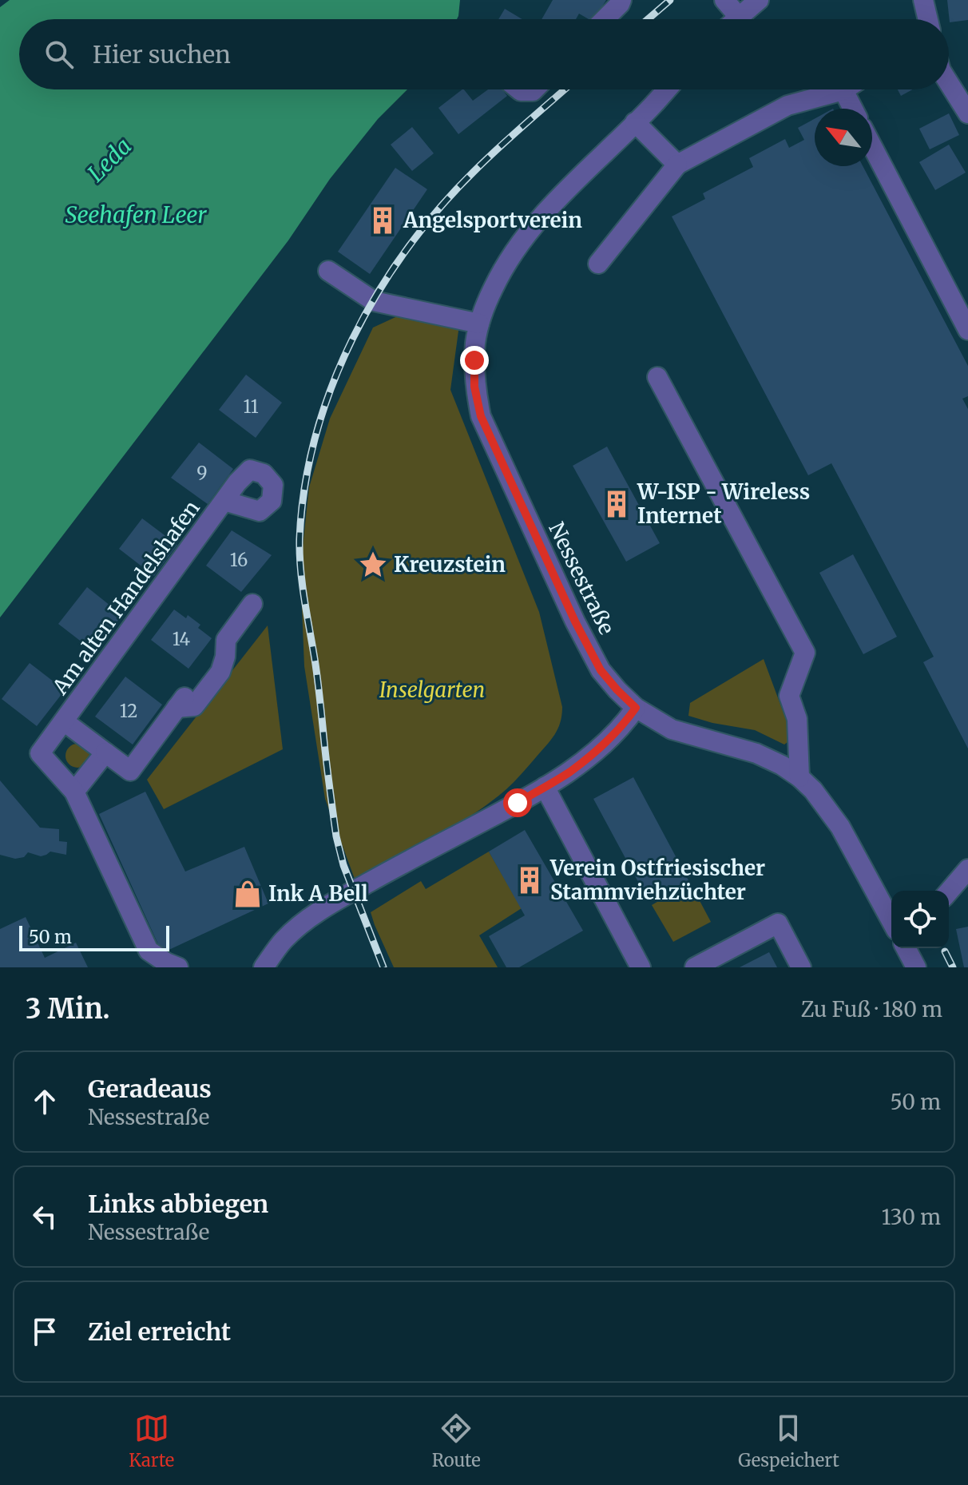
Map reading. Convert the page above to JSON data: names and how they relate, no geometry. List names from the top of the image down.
{
  "streets": {
    "street": ["Nessestraße", "Am alten Handelshafen"]
  },
  "water": ["Leda", "Seehafen Leer"],
  "parks": ["Inselgarten"],
  "places": {
    "building": ["Angelsportverein", "W-ISP - Wireless Internet", "Verein Ostfriesischer Stammviehzüchter"],
    "place": ["Kreuzstein"],
    "shop": ["Ink A Bell"]
  },
  "house_numbers": [
    "11",
    "9",
    "16",
    "14",
    "12"
  ],
  "scale_bar": "50 m",
  "north": "top left",
  "page": {
    "search": "Hier suchen",
    "scale": "50 m",
    "heading": ["3 Min.", "Zu Fuß · 180 m"],
    "list": [
      ["Geradeaus", "Nessestraße", "50 m"],
      ["Links abbiegen", "Nessestraße", "130 m"],
      "Ziel erreicht"
    ],
    "nav": ["Karte", "Route", "Gespeichert"]
  }
}
